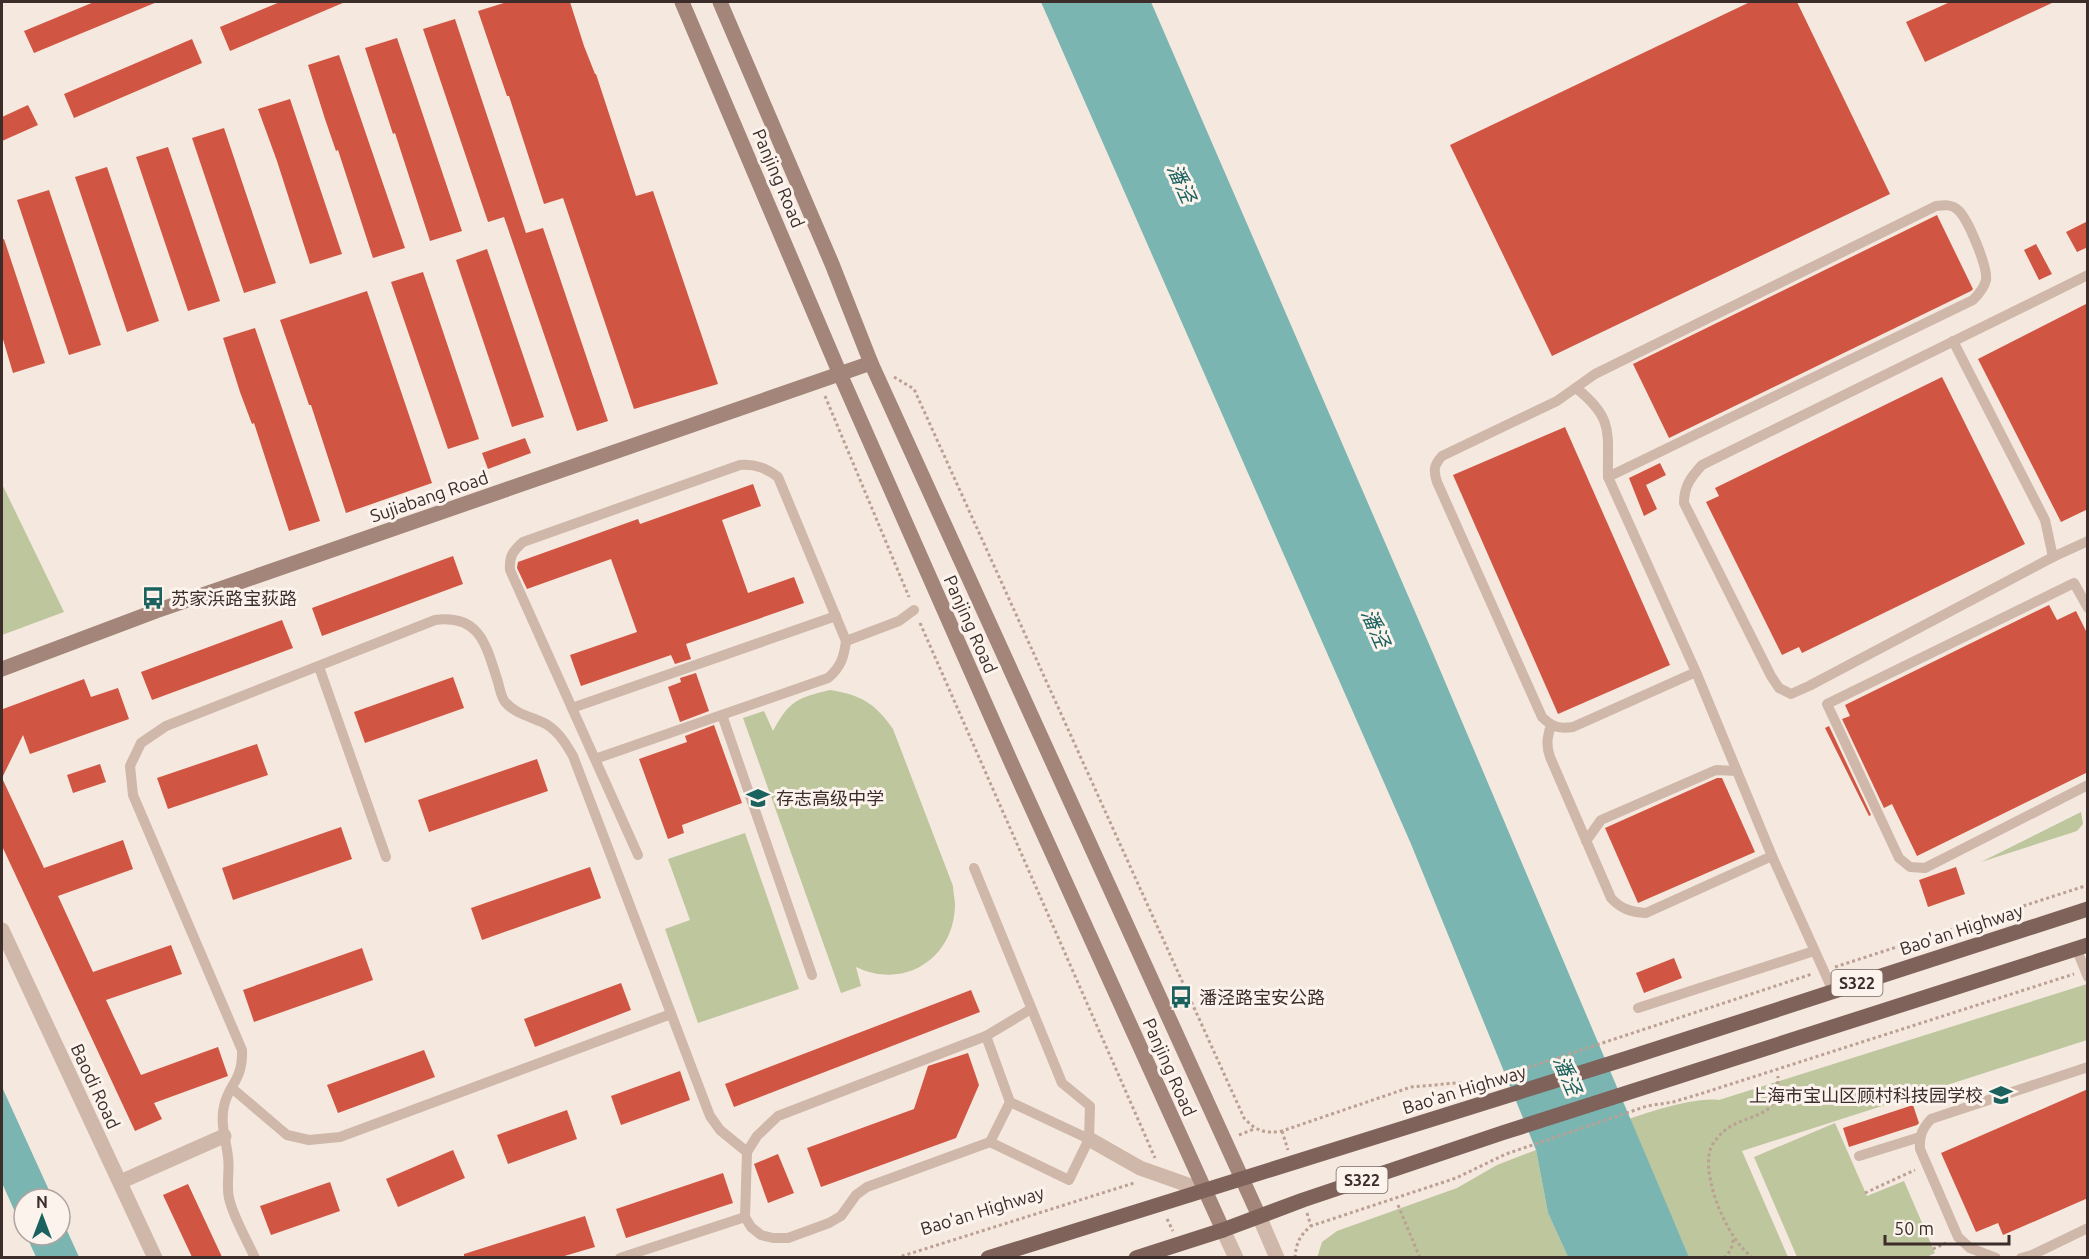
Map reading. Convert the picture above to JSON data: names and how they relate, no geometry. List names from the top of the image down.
{
  "streets": {
    "main road": [
      "Panjing Road",
      "Sujiabang Road",
      "Bao'an Highway",
      "S322"
    ],
    "street": ["Baodi Road"]
  },
  "crossings": [
    ["Panjing Road", "Sujiabang Road"],
    ["Panjing Road", "Bao'an Highway"],
    ["Panjing Road", "S322"],
    ["Sujiabang Road", "Bao'an Highway"]
  ],
  "water": ["潘泾"],
  "places": {
    "bus stop": ["苏家浜路宝荻路", "潘泾路宝安公路"],
    "school or university": ["存志高级中学", "上海市宝山区顾村科技园学校"]
  },
  "scale_bar": "50 m",
  "north": "top"
}
